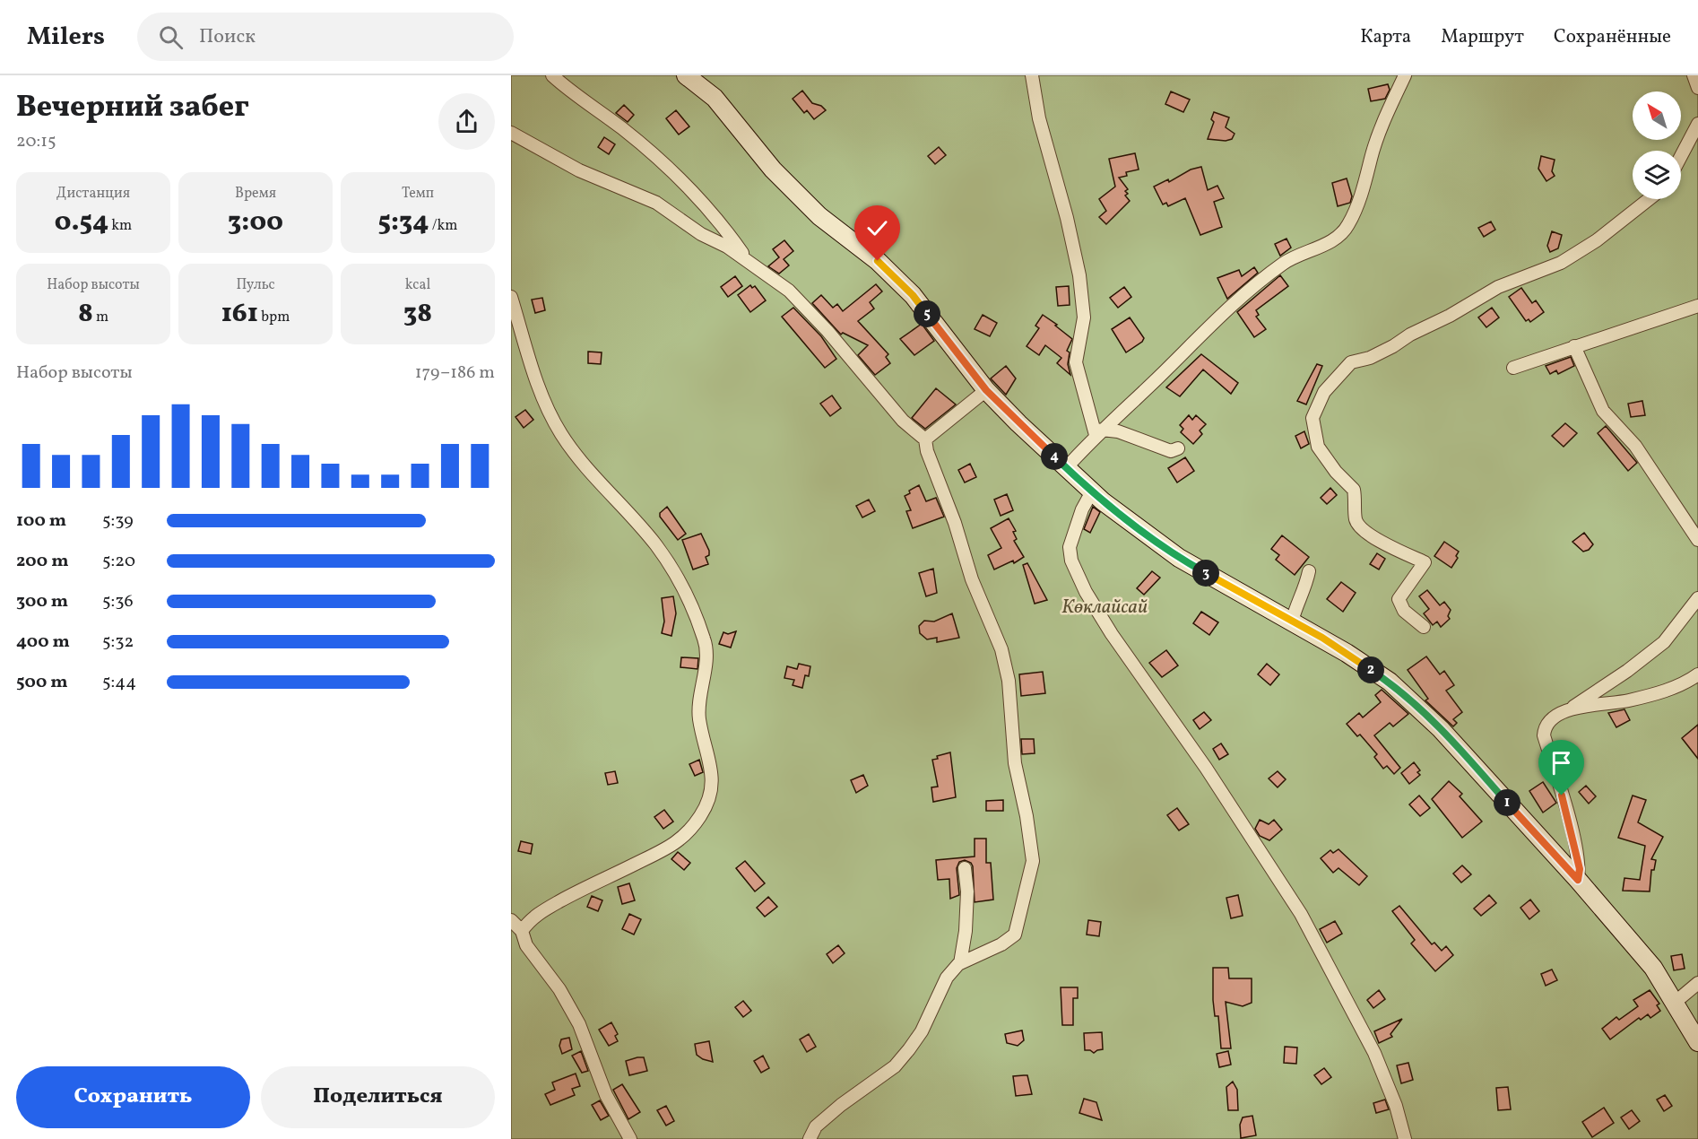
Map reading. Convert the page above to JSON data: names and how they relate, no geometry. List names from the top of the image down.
{
  "parks": ["Көклайсай"],
  "north": "top left",
  "page": {
    "header": "Milers",
    "search": "Поиск",
    "nav": ["Карта", "Маршрут", "Сохранённые"],
    "heading": ["Вечерний забег", "20:15"],
    "stats": [
      ["Дистанция", "0.54 km"],
      ["Время", "3:00"],
      ["Темп", "5:34 /km"],
      ["Набор высоты", "8 m"],
      ["Пульс", "161 bpm"],
      ["kcal", "38"]
    ],
    "pins": [
      "5",
      "4",
      "3",
      "2",
      "1"
    ],
    "chart": ["Набор высоты", "179–186 m"],
    "list": [
      {
        "name": "100 m",
        "note": "5:39"
      },
      {
        "name": "200 m",
        "note": "5:20"
      },
      {
        "name": "300 m",
        "note": "5:36"
      },
      {
        "name": "400 m",
        "note": "5:32"
      },
      {
        "name": "500 m",
        "note": "5:44"
      }
    ],
    "buttons": ["Сохранить", "Поделиться"]
  }
}
